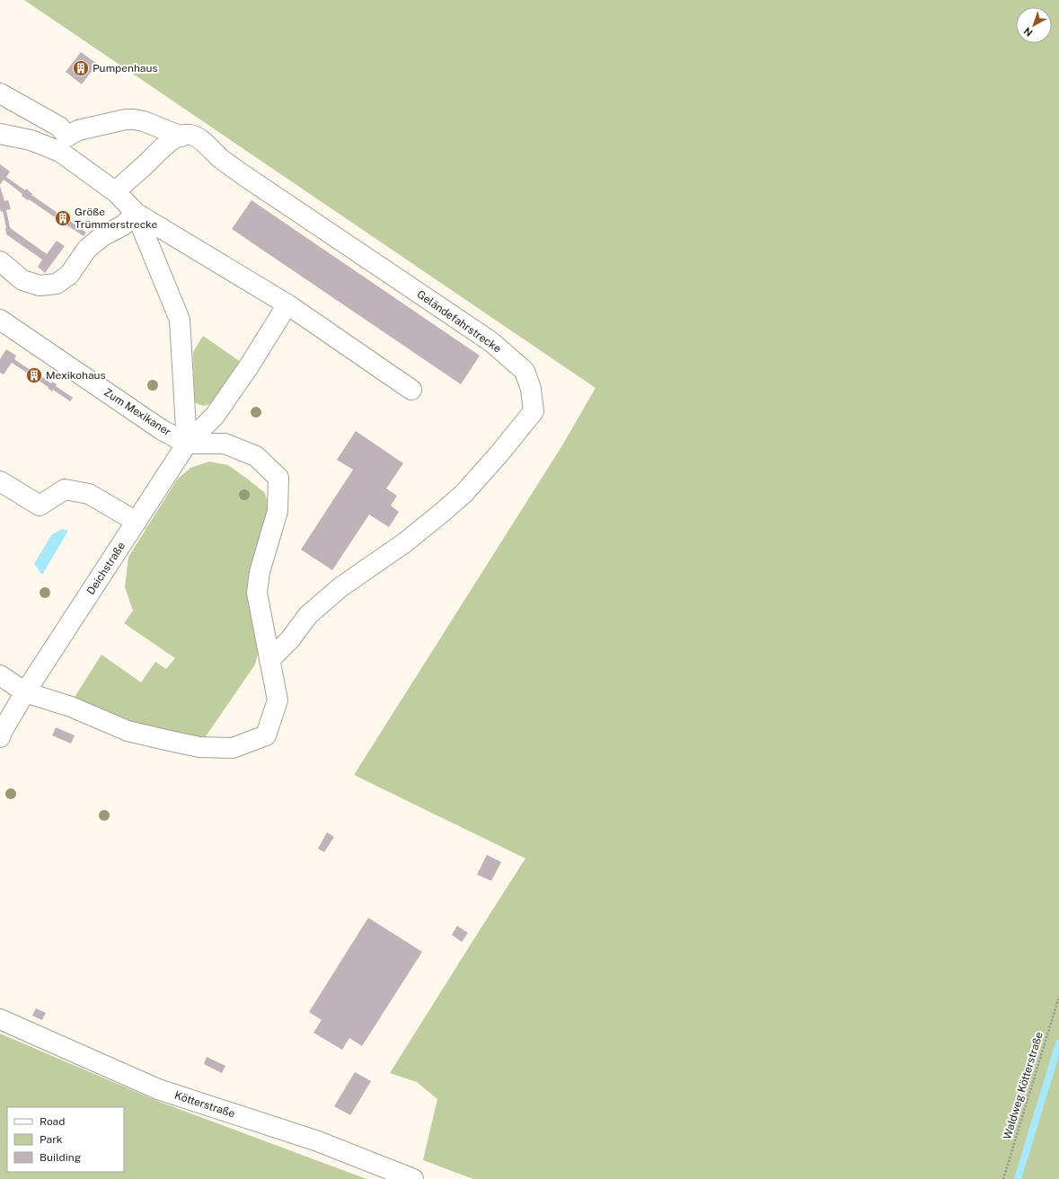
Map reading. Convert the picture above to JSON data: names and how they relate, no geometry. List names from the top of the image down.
{
  "streets": {
    "street": [
      "Geländefahrstrecke",
      "Zum Mexikaner",
      "Deichstraße",
      "Kötterstraße"
    ],
    "path": ["Waldweg Kötterstraße"]
  },
  "crossings": [
    ["Zum Mexikaner", "Deichstraße"]
  ],
  "places": {
    "building": ["Pumpenhaus", "Größe Trümmerstrecke", "Mexikohaus"]
  },
  "legend": ["Road", "Park", "Building"],
  "north": "bottom left"
}
